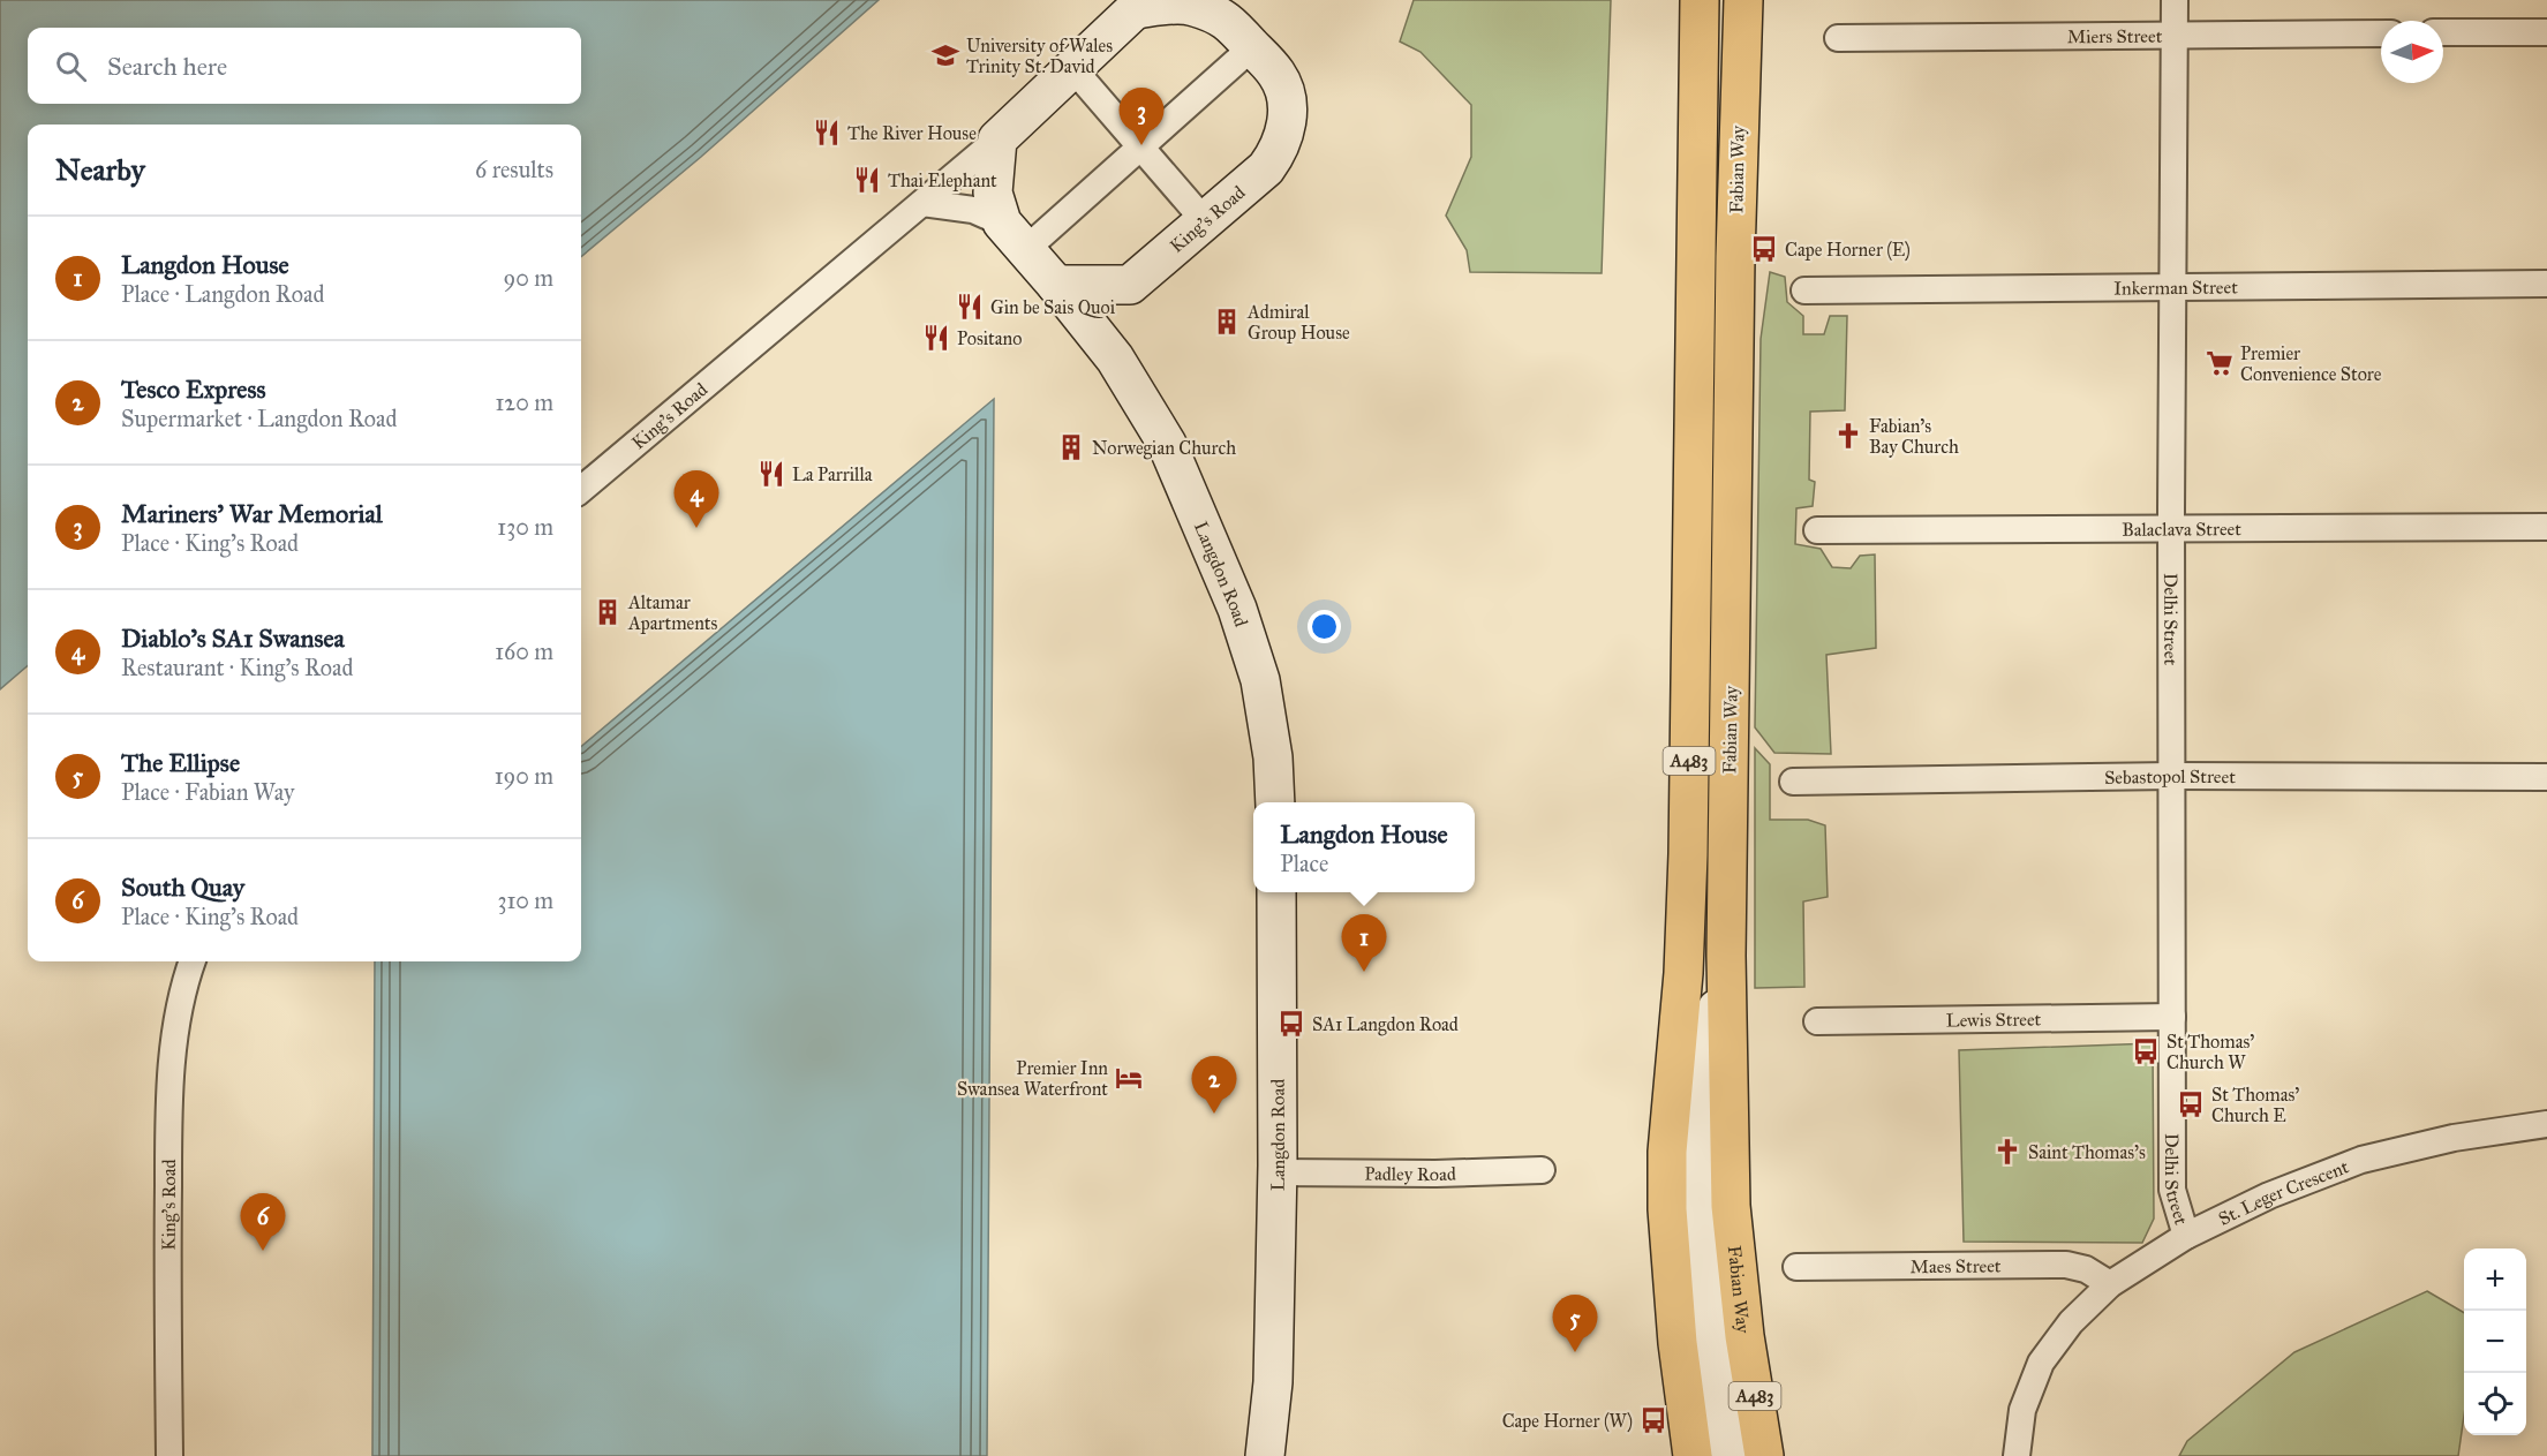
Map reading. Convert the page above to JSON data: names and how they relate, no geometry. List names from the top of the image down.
{
  "streets": {
    "highway": ["Fabian Way", "A483"],
    "street": [
      "Miers Street",
      "King's Road",
      "Inkerman Street",
      "Balaclava Street",
      "Langdon Road",
      "Delhi Street",
      "Sebastopol Street",
      "Lewis Street",
      "Padley Road",
      "St. Leger Crescent",
      "Maes Street"
    ]
  },
  "crossings": [
    ["Miers Street", "Delhi Street"],
    ["Inkerman Street", "Delhi Street"],
    ["Balaclava Street", "Delhi Street"],
    ["Langdon Road", "Padley Road"],
    ["Delhi Street", "Sebastopol Street"],
    ["Delhi Street", "Lewis Street"],
    ["Delhi Street", "St. Leger Crescent"],
    ["St. Leger Crescent", "Maes Street"]
  ],
  "places": {
    "school or university": ["University of Wales Trinity St. David"],
    "restaurant": [
      "The River House",
      "Thai Elephant",
      "Gin be Sais Quoi",
      "Positano",
      "La Parrilla"
    ],
    "bus stop": [
      "Cape Horner (E)",
      "SA1 Langdon Road",
      "St Thomas' Church W",
      "St Thomas' Church E",
      "Cape Horner (W)"
    ],
    "building": ["Admiral Group House", "Norwegian Church", "Altamar Apartments"],
    "supermarket": ["Premier Convenience Store"],
    "church": ["Fabian's Bay Church", "Saint Thomas's"],
    "hotel": ["Premier Inn Swansea Waterfront"]
  },
  "north": "right",
  "page": {
    "search": "Search here",
    "pins": [
      "3",
      "4",
      "1",
      "2",
      "6",
      "5"
    ],
    "heading": ["Nearby", "6 results"],
    "list": [
      {
        "mark": "1",
        "name": "Langdon House",
        "note": "Place · Langdon Road",
        "value": "90 m"
      },
      {
        "mark": "2",
        "name": "Tesco Express",
        "note": "Supermarket · Langdon Road",
        "value": "120 m"
      },
      {
        "mark": "3",
        "name": "Mariners' War Memorial",
        "note": "Place · King's Road",
        "value": "130 m"
      },
      {
        "mark": "4",
        "name": "Diablo's SA1 Swansea",
        "note": "Restaurant · King's Road",
        "value": "160 m"
      },
      {
        "mark": "5",
        "name": "The Ellipse",
        "note": "Place · Fabian Way",
        "value": "190 m"
      },
      {
        "mark": "6",
        "name": "South Quay",
        "note": "Place · King's Road",
        "value": "310 m"
      }
    ],
    "popup": ["Langdon House", "Place"],
    "map_buttons": ["+", "−"]
  }
}
